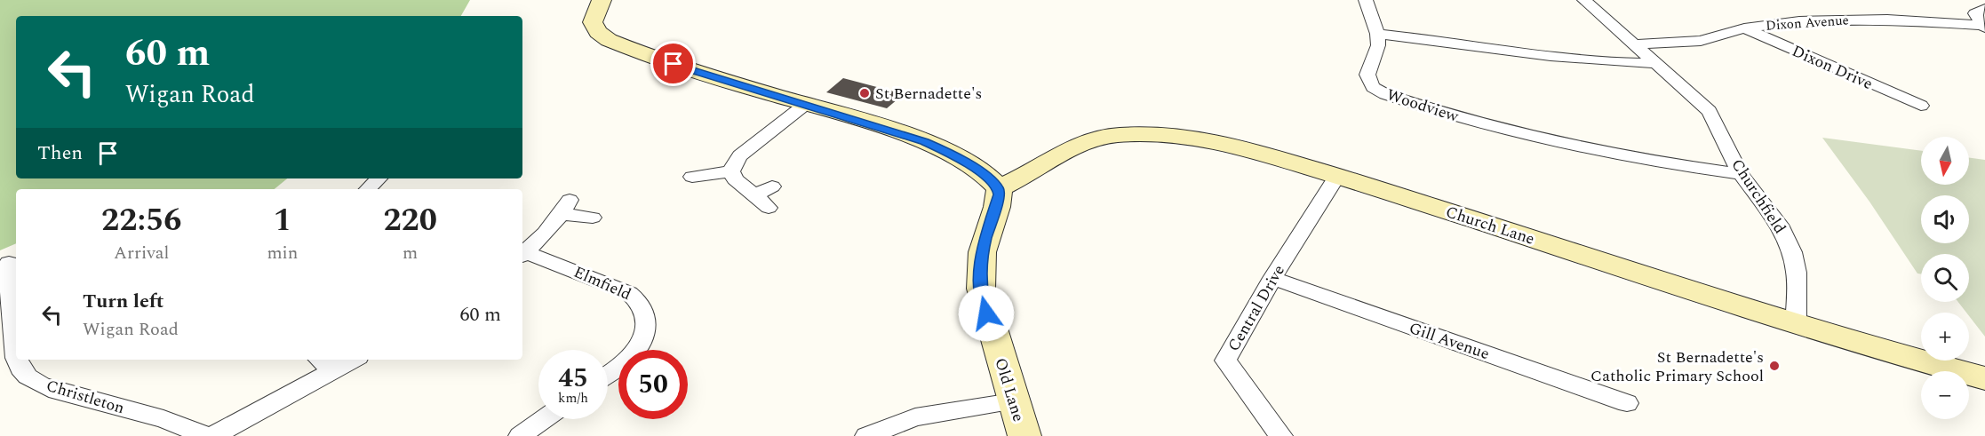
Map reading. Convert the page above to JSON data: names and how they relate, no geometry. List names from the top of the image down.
{
  "streets": {
    "main road": ["Church Lane", "Old Lane"],
    "street": [
      "Dixon Avenue",
      "Dixon Drive",
      "Woodview",
      "Churchfield",
      "Elmfield",
      "Central Drive",
      "Gill Avenue",
      "Christleton"
    ]
  },
  "crossings": [
    ["Dixon Avenue", "Dixon Drive"],
    ["Dixon Avenue", "Churchfield"],
    ["Woodview", "Churchfield"],
    ["Churchfield", "Church Lane"],
    ["Church Lane", "Central Drive"],
    ["Church Lane", "Old Lane"],
    ["Central Drive", "Gill Avenue"]
  ],
  "places": ["St Bernadette's", "St Bernadette's Catholic Primary School"],
  "north": "bottom",
  "page": {
    "turn": ["60 m", "Wigan Road"],
    "then": "Then",
    "map_buttons": ["+", "−"],
    "eta": [
      "22:56",
      "Arrival",
      "1",
      "min",
      "220",
      "m"
    ],
    "list": [
      {
        "name": "Turn left",
        "note": "Wigan Road",
        "value": "60 m"
      }
    ],
    "speed": "45 km/h",
    "limit": "50"
  }
}
